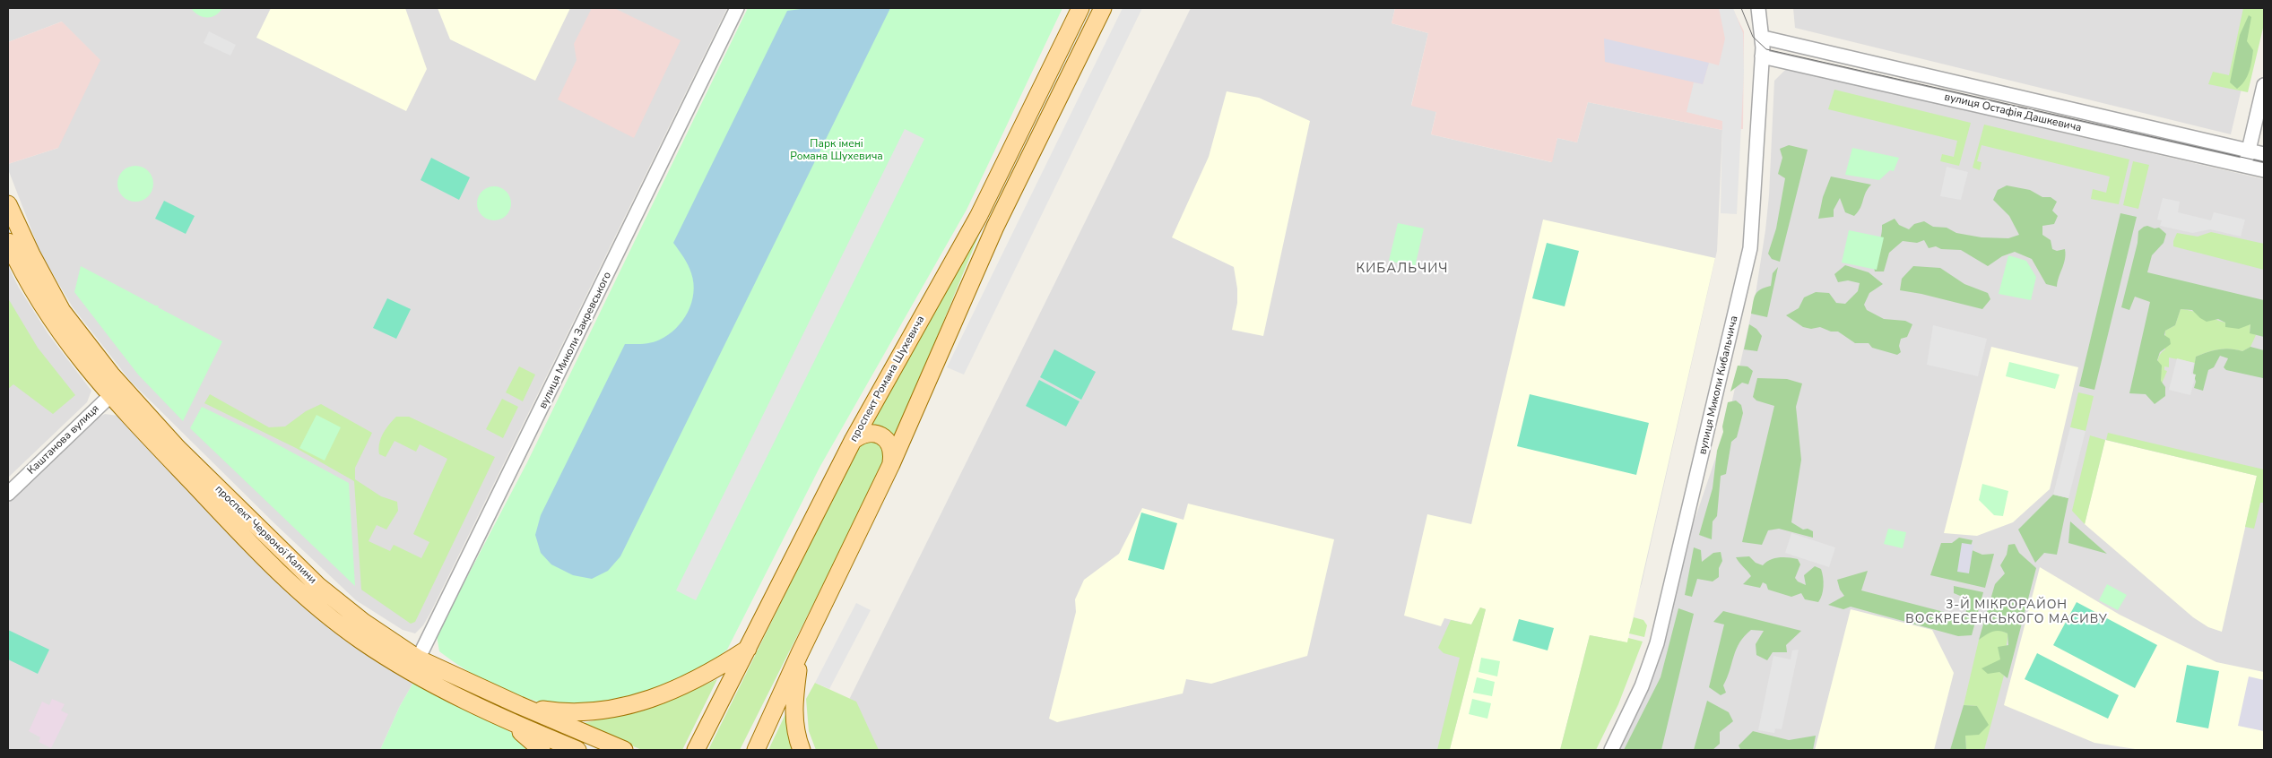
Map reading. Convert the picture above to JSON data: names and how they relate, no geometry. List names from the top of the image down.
{
  "streets": {
    "main road": ["проспект Романа Шухевича", "проспект Червоної Калини"],
    "street": [
      "вулиця Остафія Дашкевича",
      "вулиця Миколи Закревського",
      "вулиця Миколи Кибальчича",
      "Каштанова вулиця"
    ]
  },
  "crossings": [
    ["вулиця Остафія Дашкевича", "вулиця Миколи Кибальчича"],
    ["вулиця Миколи Закревського", "проспект Червоної Калини"],
    ["Каштанова вулиця", "проспект Червоної Калини"]
  ],
  "districts": ["КИБАЛЬЧИЧ", "3-Й МІКРОРАЙОН ВОСКРЕСЕНСЬКОГО МАСИВУ"],
  "parks": ["Парк імені Романа Шухевича"]
}
